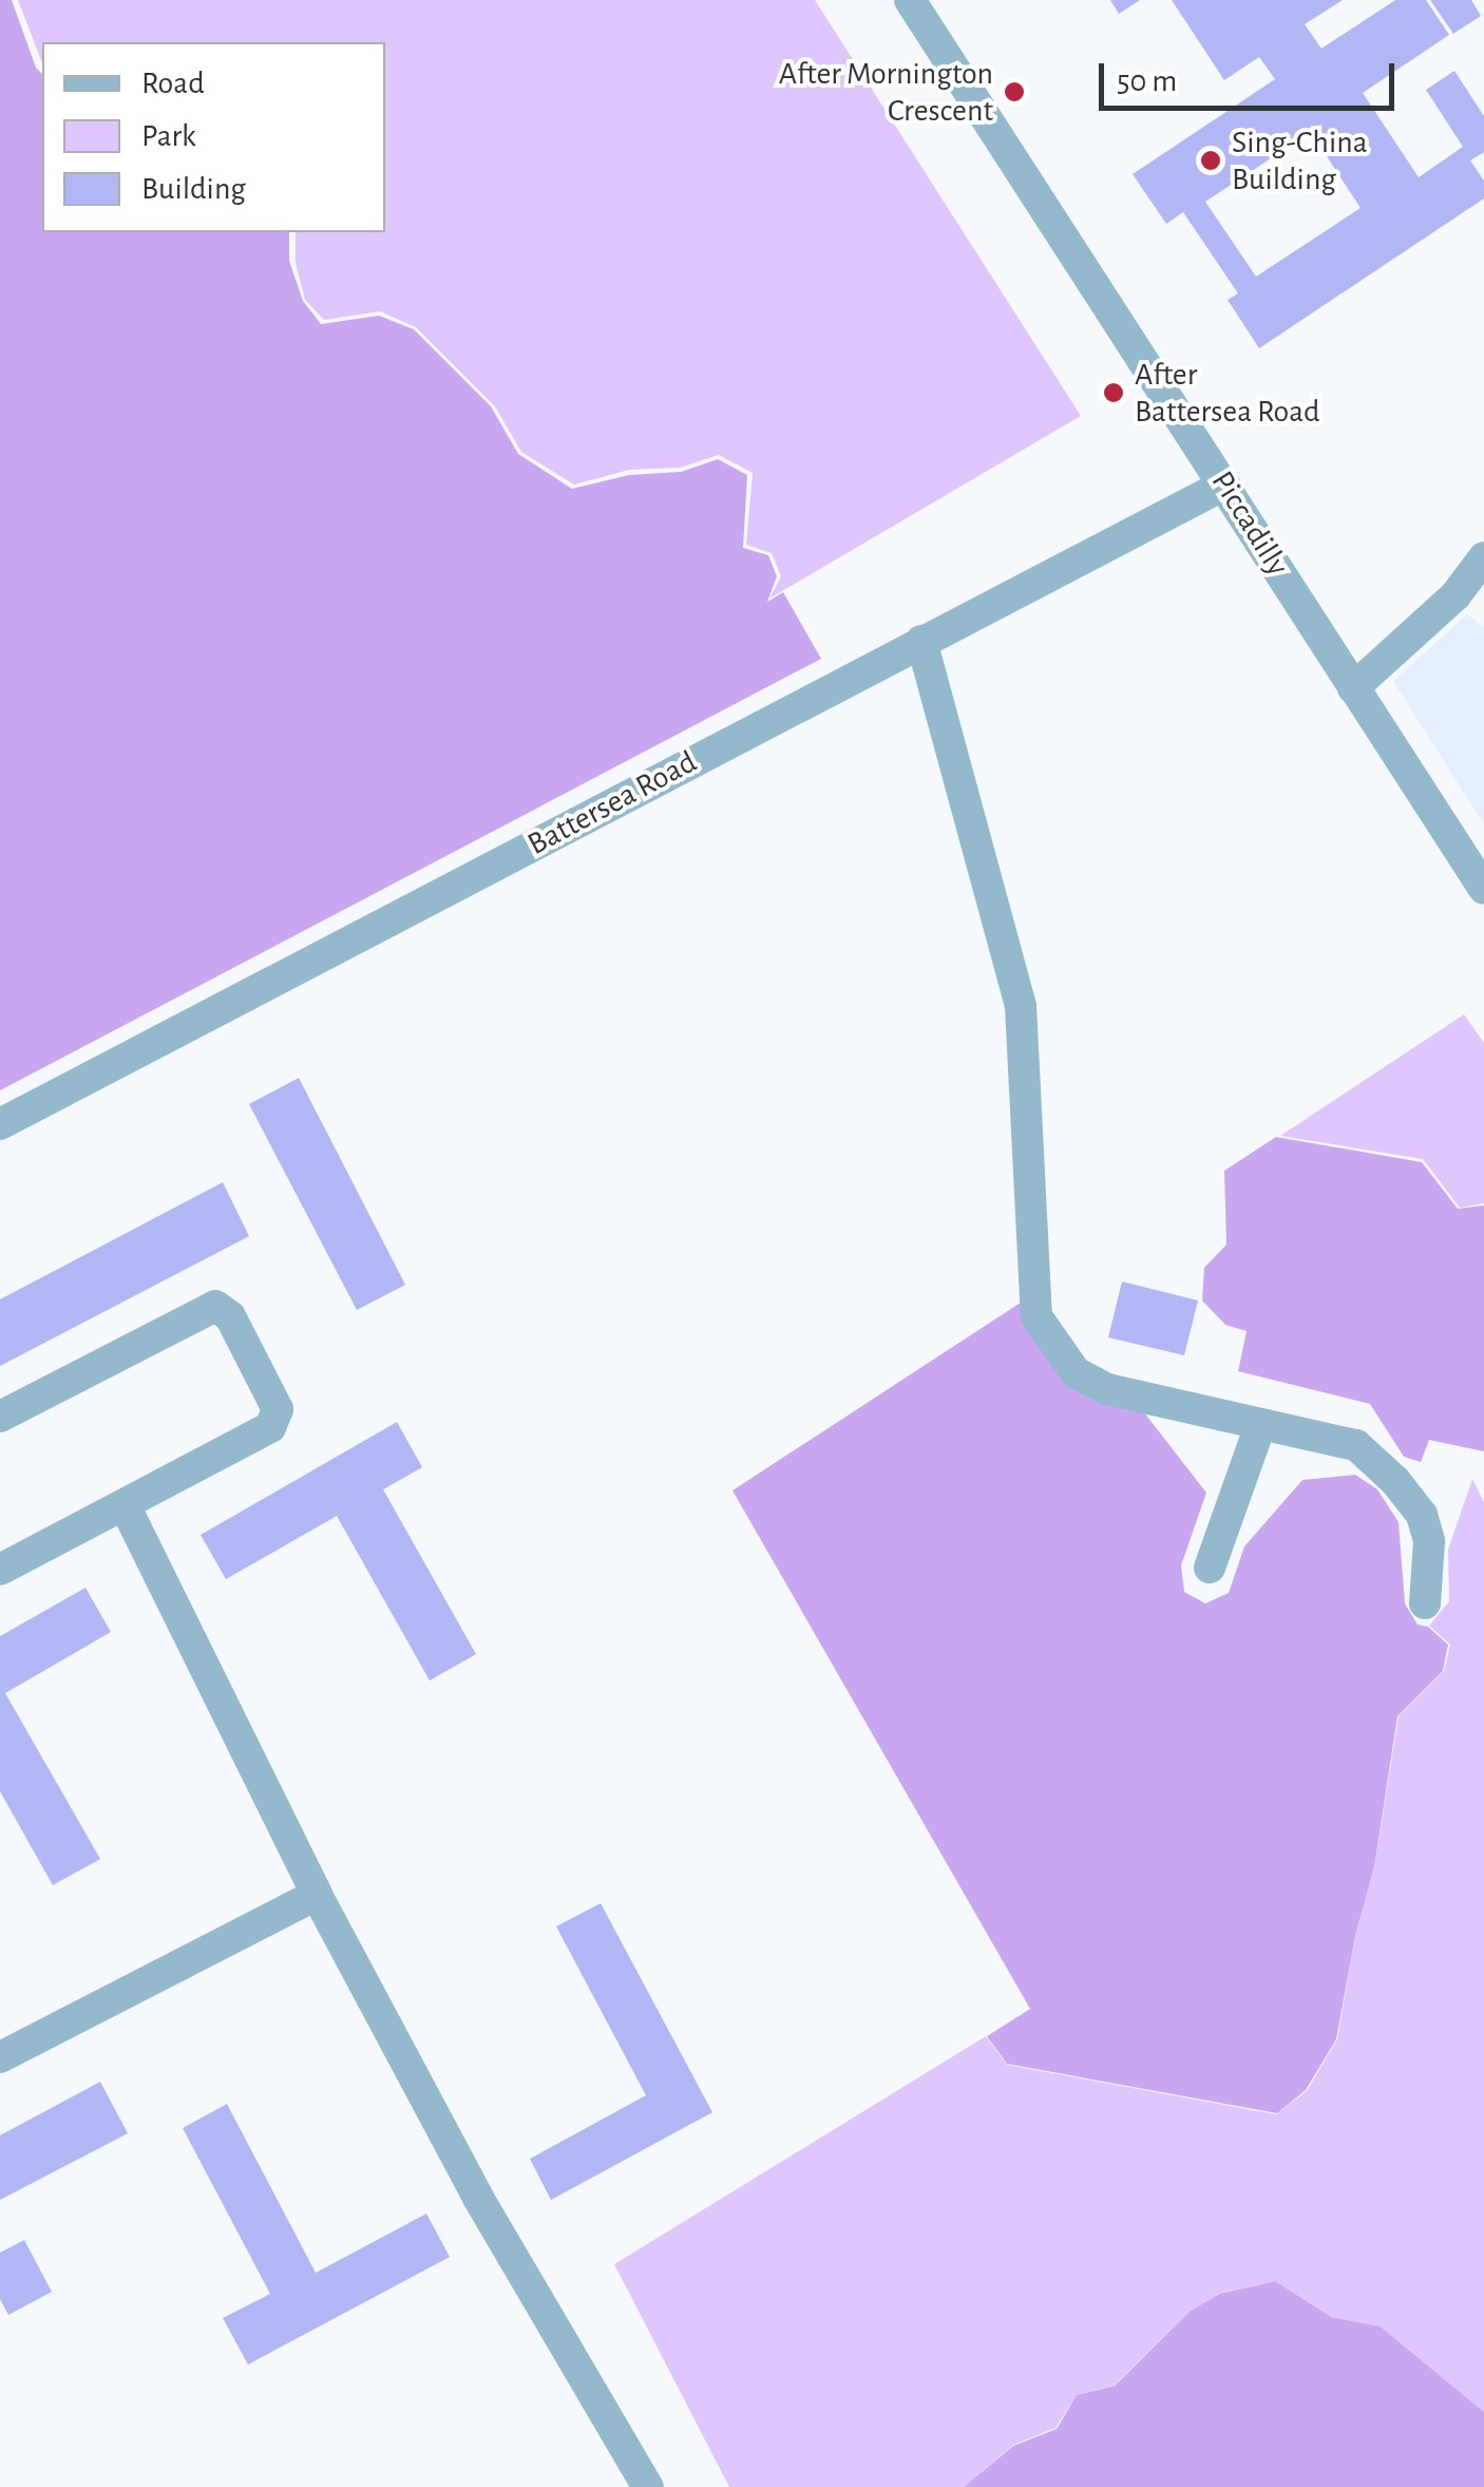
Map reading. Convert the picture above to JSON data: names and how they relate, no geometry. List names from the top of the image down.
{
  "streets": {
    "street": ["Piccadilly", "Battersea Road"]
  },
  "crossings": [
    ["Piccadilly", "Battersea Road"]
  ],
  "places": ["After Mornington Crescent", "Sing-China Building", "After Battersea Road"],
  "legend": ["Road", "Park", "Building"],
  "scale_bar": "50 m"
}
